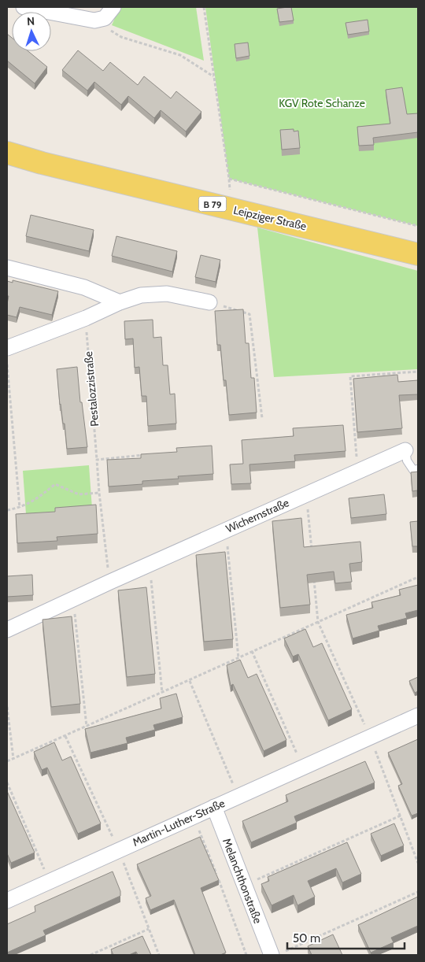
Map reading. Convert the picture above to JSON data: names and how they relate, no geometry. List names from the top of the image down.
{
  "streets": {
    "main road": ["B 79", "Leipziger Straße"],
    "street": ["Wichernstraße", "Martin-Luther-Straße", "Melanchthonstraße"],
    "path": ["Pestalozzistraße"]
  },
  "crossings": [
    ["Martin-Luther-Straße", "Melanchthonstraße"]
  ],
  "parks": ["KGV Rote Schanze"],
  "scale_bar": "50 m",
  "north": "top"
}
